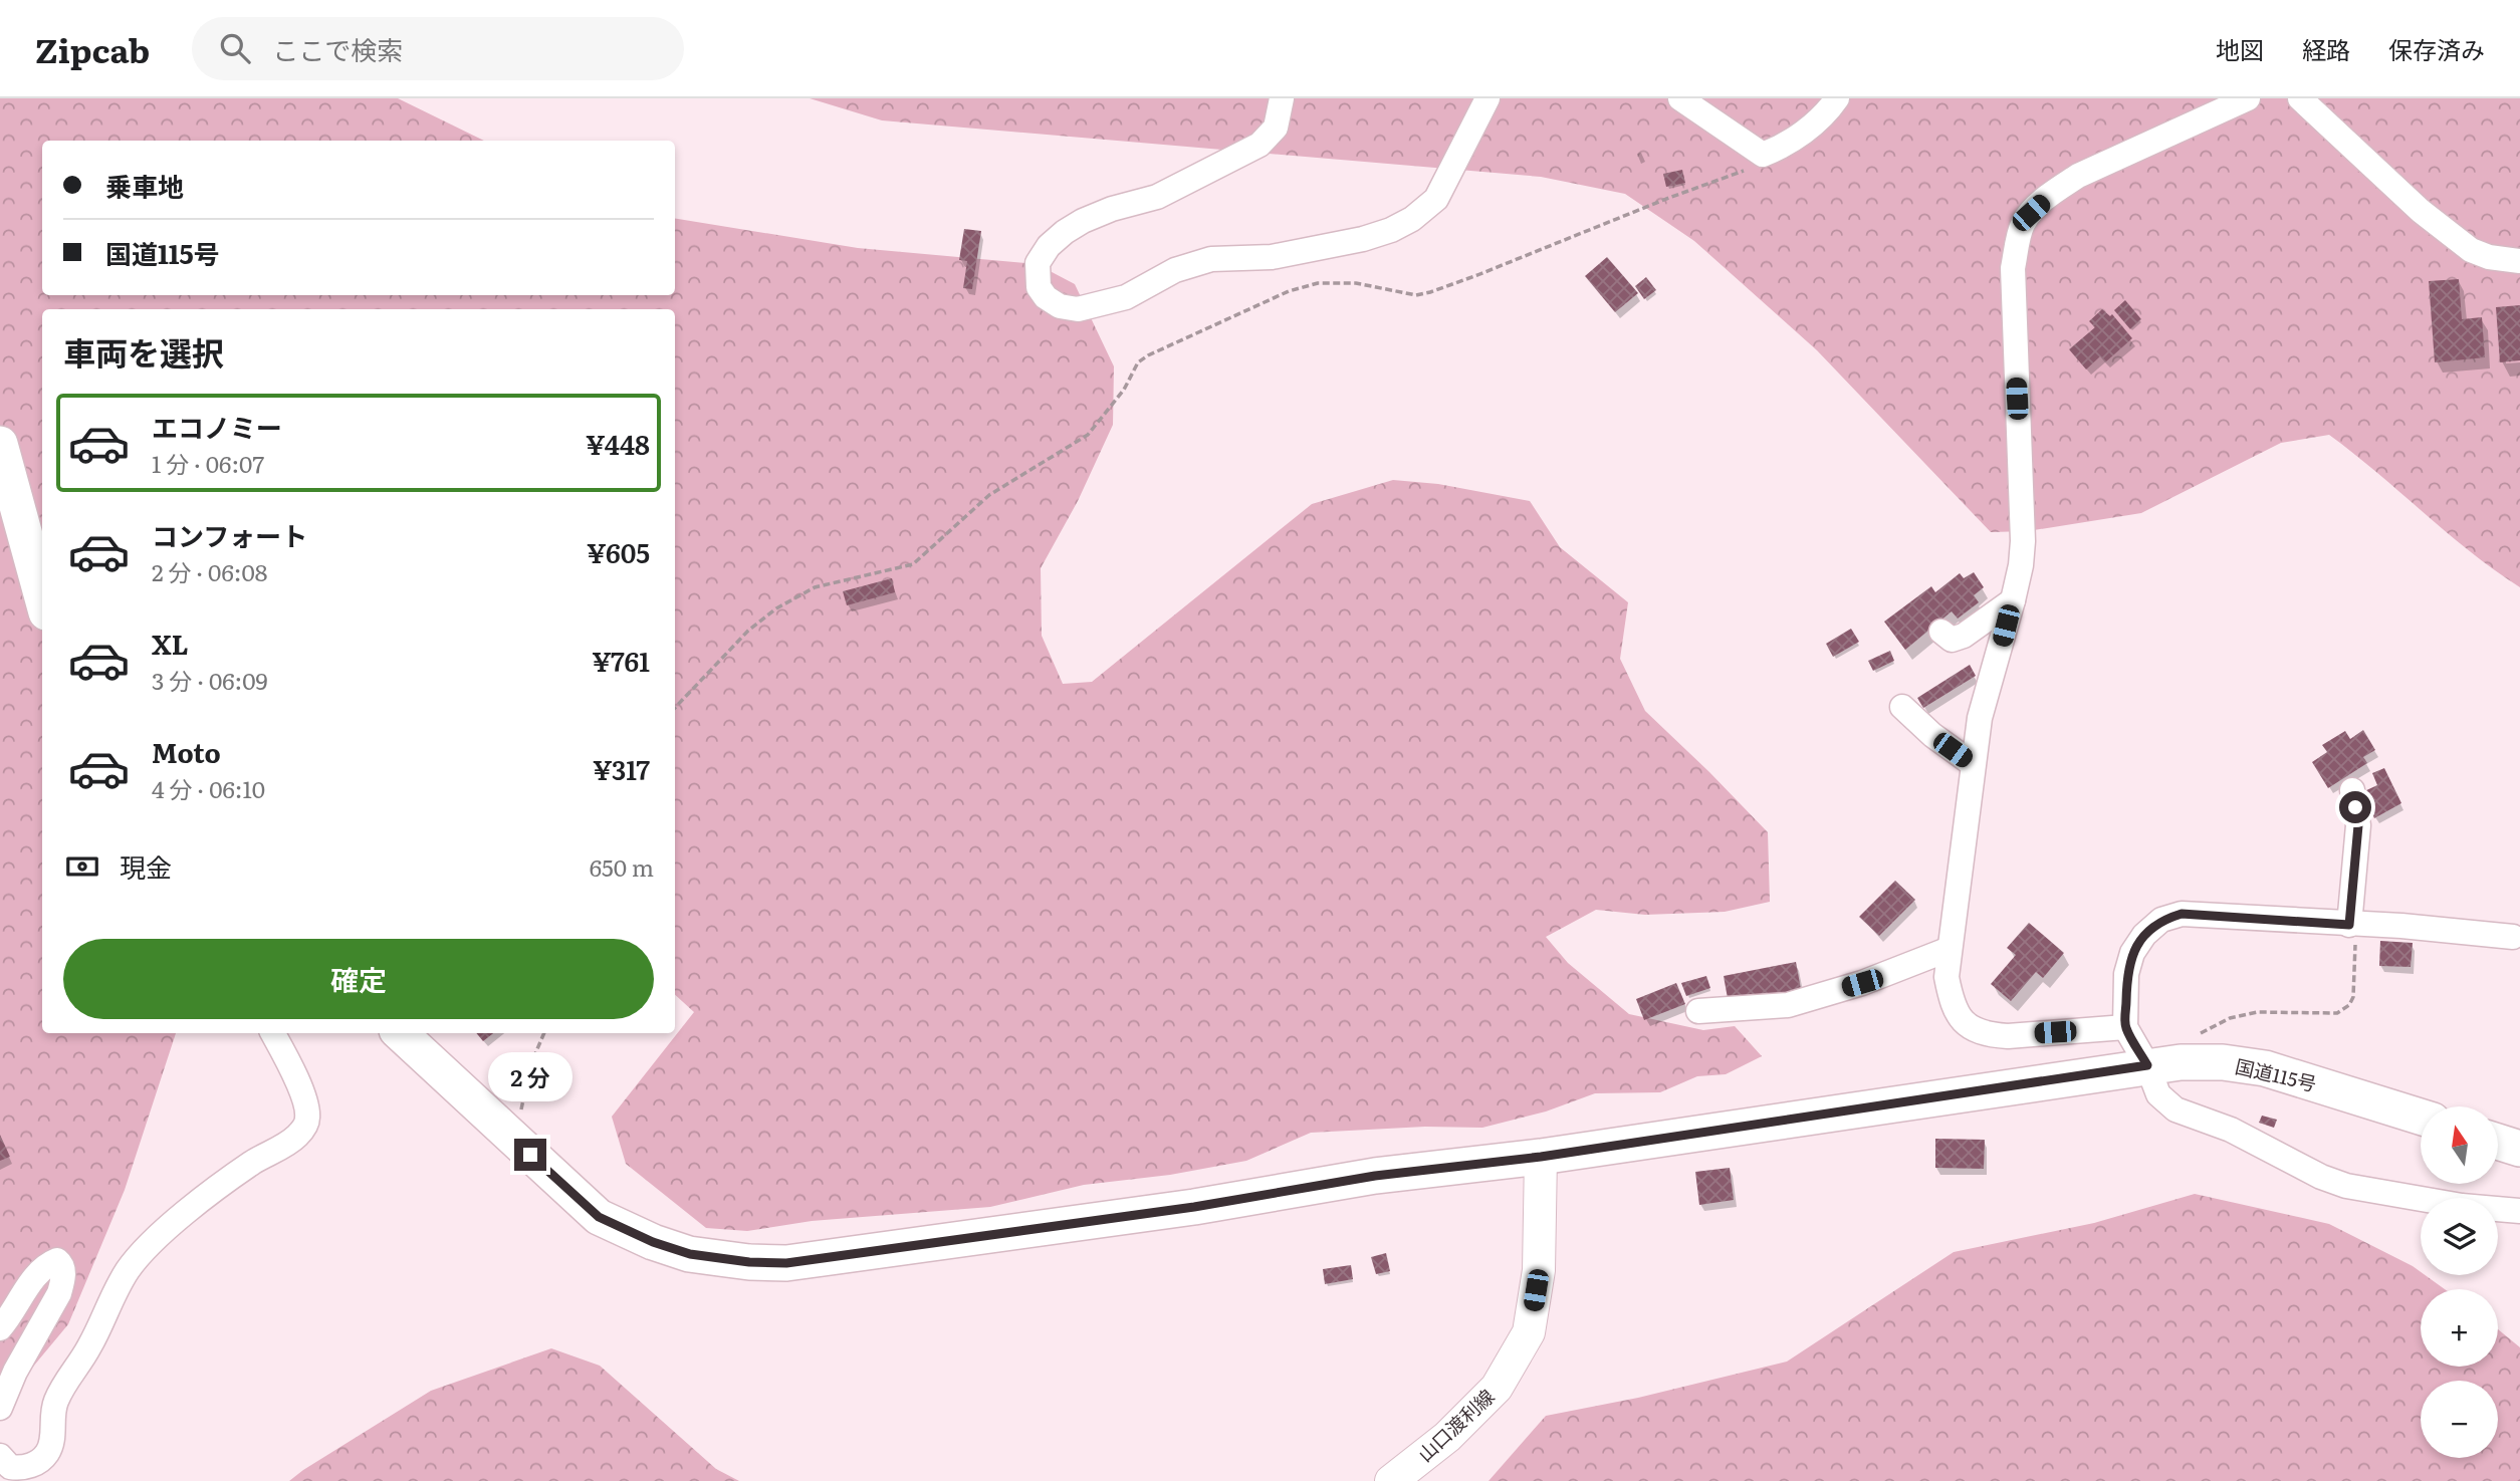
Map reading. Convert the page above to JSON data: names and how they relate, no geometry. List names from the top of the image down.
{
  "streets": {
    "highway": ["国道115号"],
    "main road": ["山口渡利線"]
  },
  "crossings": [
    ["国道115号", "山口渡利線"]
  ],
  "north": "top",
  "page": {
    "header": "Zipcab",
    "search": "ここで検索",
    "nav": ["地図", "経路", "保存済み"],
    "banner": ["乗車地", "国道115号"],
    "heading": "車両を選択",
    "list": [
      {
        "name": "エコノミー",
        "note": "1 分 · 06:07",
        "value": "¥448"
      },
      {
        "name": "コンフォート",
        "note": "2 分 · 06:08",
        "value": "¥605"
      },
      {
        "name": "XL",
        "note": "3 分 · 06:09",
        "value": "¥761"
      },
      {
        "name": "Moto",
        "note": "4 分 · 06:10",
        "value": "¥317"
      }
    ],
    "pay": ["現金", "650 m"],
    "buttons": "確定",
    "bubble": "2 分",
    "map_buttons": ["+", "−"]
  }
}
